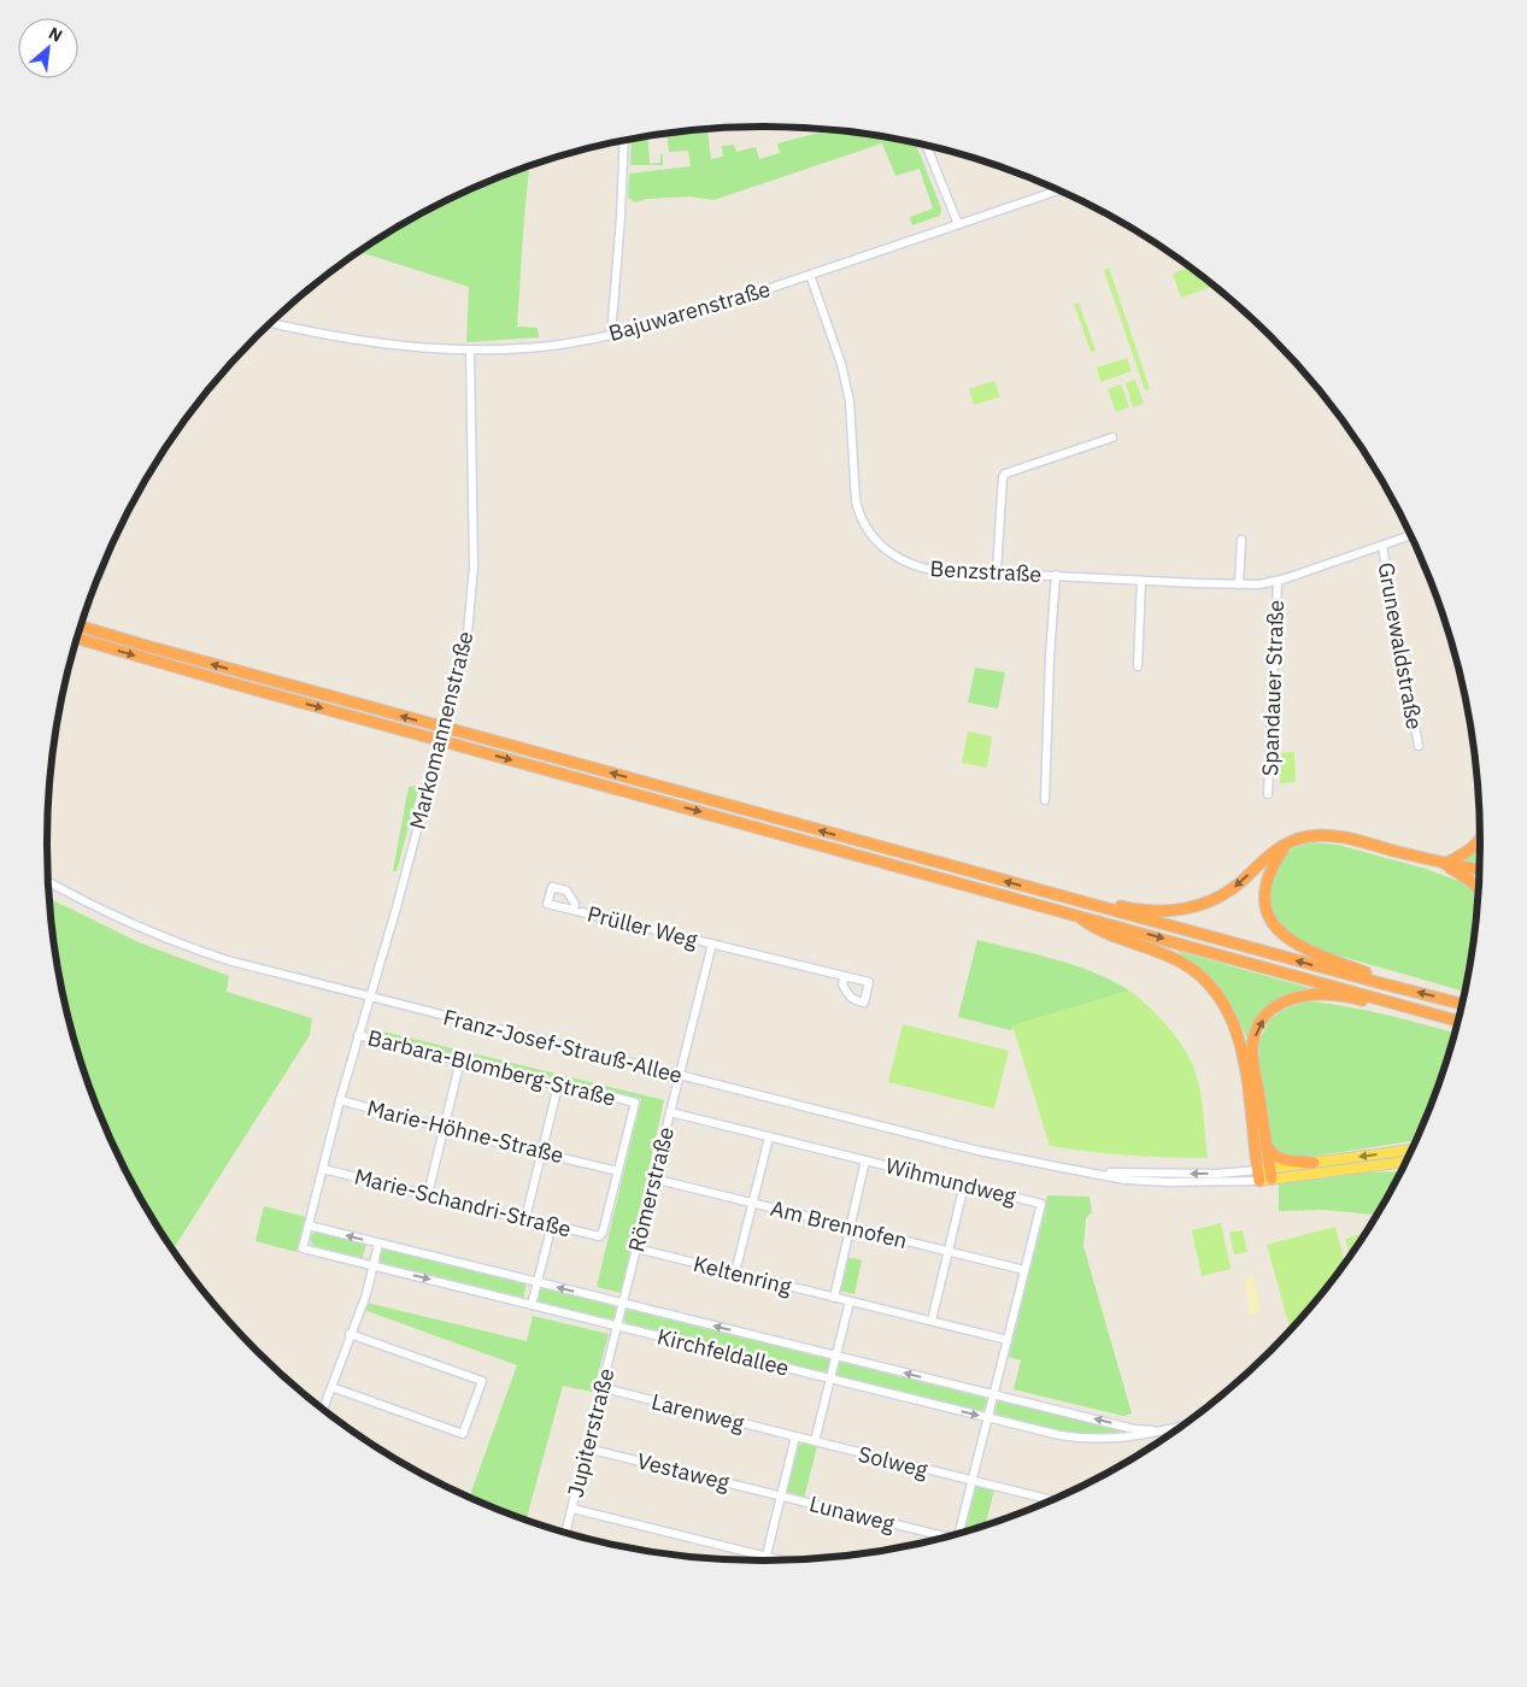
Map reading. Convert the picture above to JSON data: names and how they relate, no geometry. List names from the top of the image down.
{
  "streets": {
    "main road": ["Franz-Josef-Strauß-Allee"],
    "street": [
      "Bajuwarenstraße",
      "Benzstraße",
      "Grunewaldstraße",
      "Spandauer Straße",
      "Markomannenstraße",
      "Prüller Weg",
      "Barbara-Blomberg-Straße",
      "Marie-Höhne-Straße",
      "Wihmundweg",
      "Römerstraße",
      "Marie-Schandri-Straße",
      "Am Brennofen",
      "Keltenring",
      "Kirchfeldallee",
      "Larenweg",
      "Jupiterstraße",
      "Solweg",
      "Vestaweg",
      "Lunaweg"
    ]
  },
  "crossings": [
    ["Bajuwarenstraße", "Benzstraße"],
    ["Bajuwarenstraße", "Markomannenstraße"],
    ["Benzstraße", "Grunewaldstraße"],
    ["Benzstraße", "Spandauer Straße"],
    ["Markomannenstraße", "Franz-Josef-Strauß-Allee"],
    ["Markomannenstraße", "Barbara-Blomberg-Straße"],
    ["Markomannenstraße", "Marie-Höhne-Straße"],
    ["Markomannenstraße", "Marie-Schandri-Straße"],
    ["Markomannenstraße", "Kirchfeldallee"],
    ["Prüller Weg", "Franz-Josef-Strauß-Allee"],
    ["Prüller Weg", "Römerstraße"],
    ["Franz-Josef-Strauß-Allee", "Römerstraße"],
    ["Barbara-Blomberg-Straße", "Marie-Höhne-Straße"],
    ["Barbara-Blomberg-Straße", "Marie-Schandri-Straße"],
    ["Wihmundweg", "Römerstraße"],
    ["Wihmundweg", "Am Brennofen"],
    ["Wihmundweg", "Keltenring"],
    ["Wihmundweg", "Kirchfeldallee"],
    ["Römerstraße", "Am Brennofen"],
    ["Römerstraße", "Keltenring"],
    ["Römerstraße", "Kirchfeldallee"],
    ["Kirchfeldallee", "Jupiterstraße"],
    ["Larenweg", "Jupiterstraße"],
    ["Larenweg", "Solweg"],
    ["Jupiterstraße", "Vestaweg"],
    ["Vestaweg", "Lunaweg"]
  ],
  "north": "top right"
}
